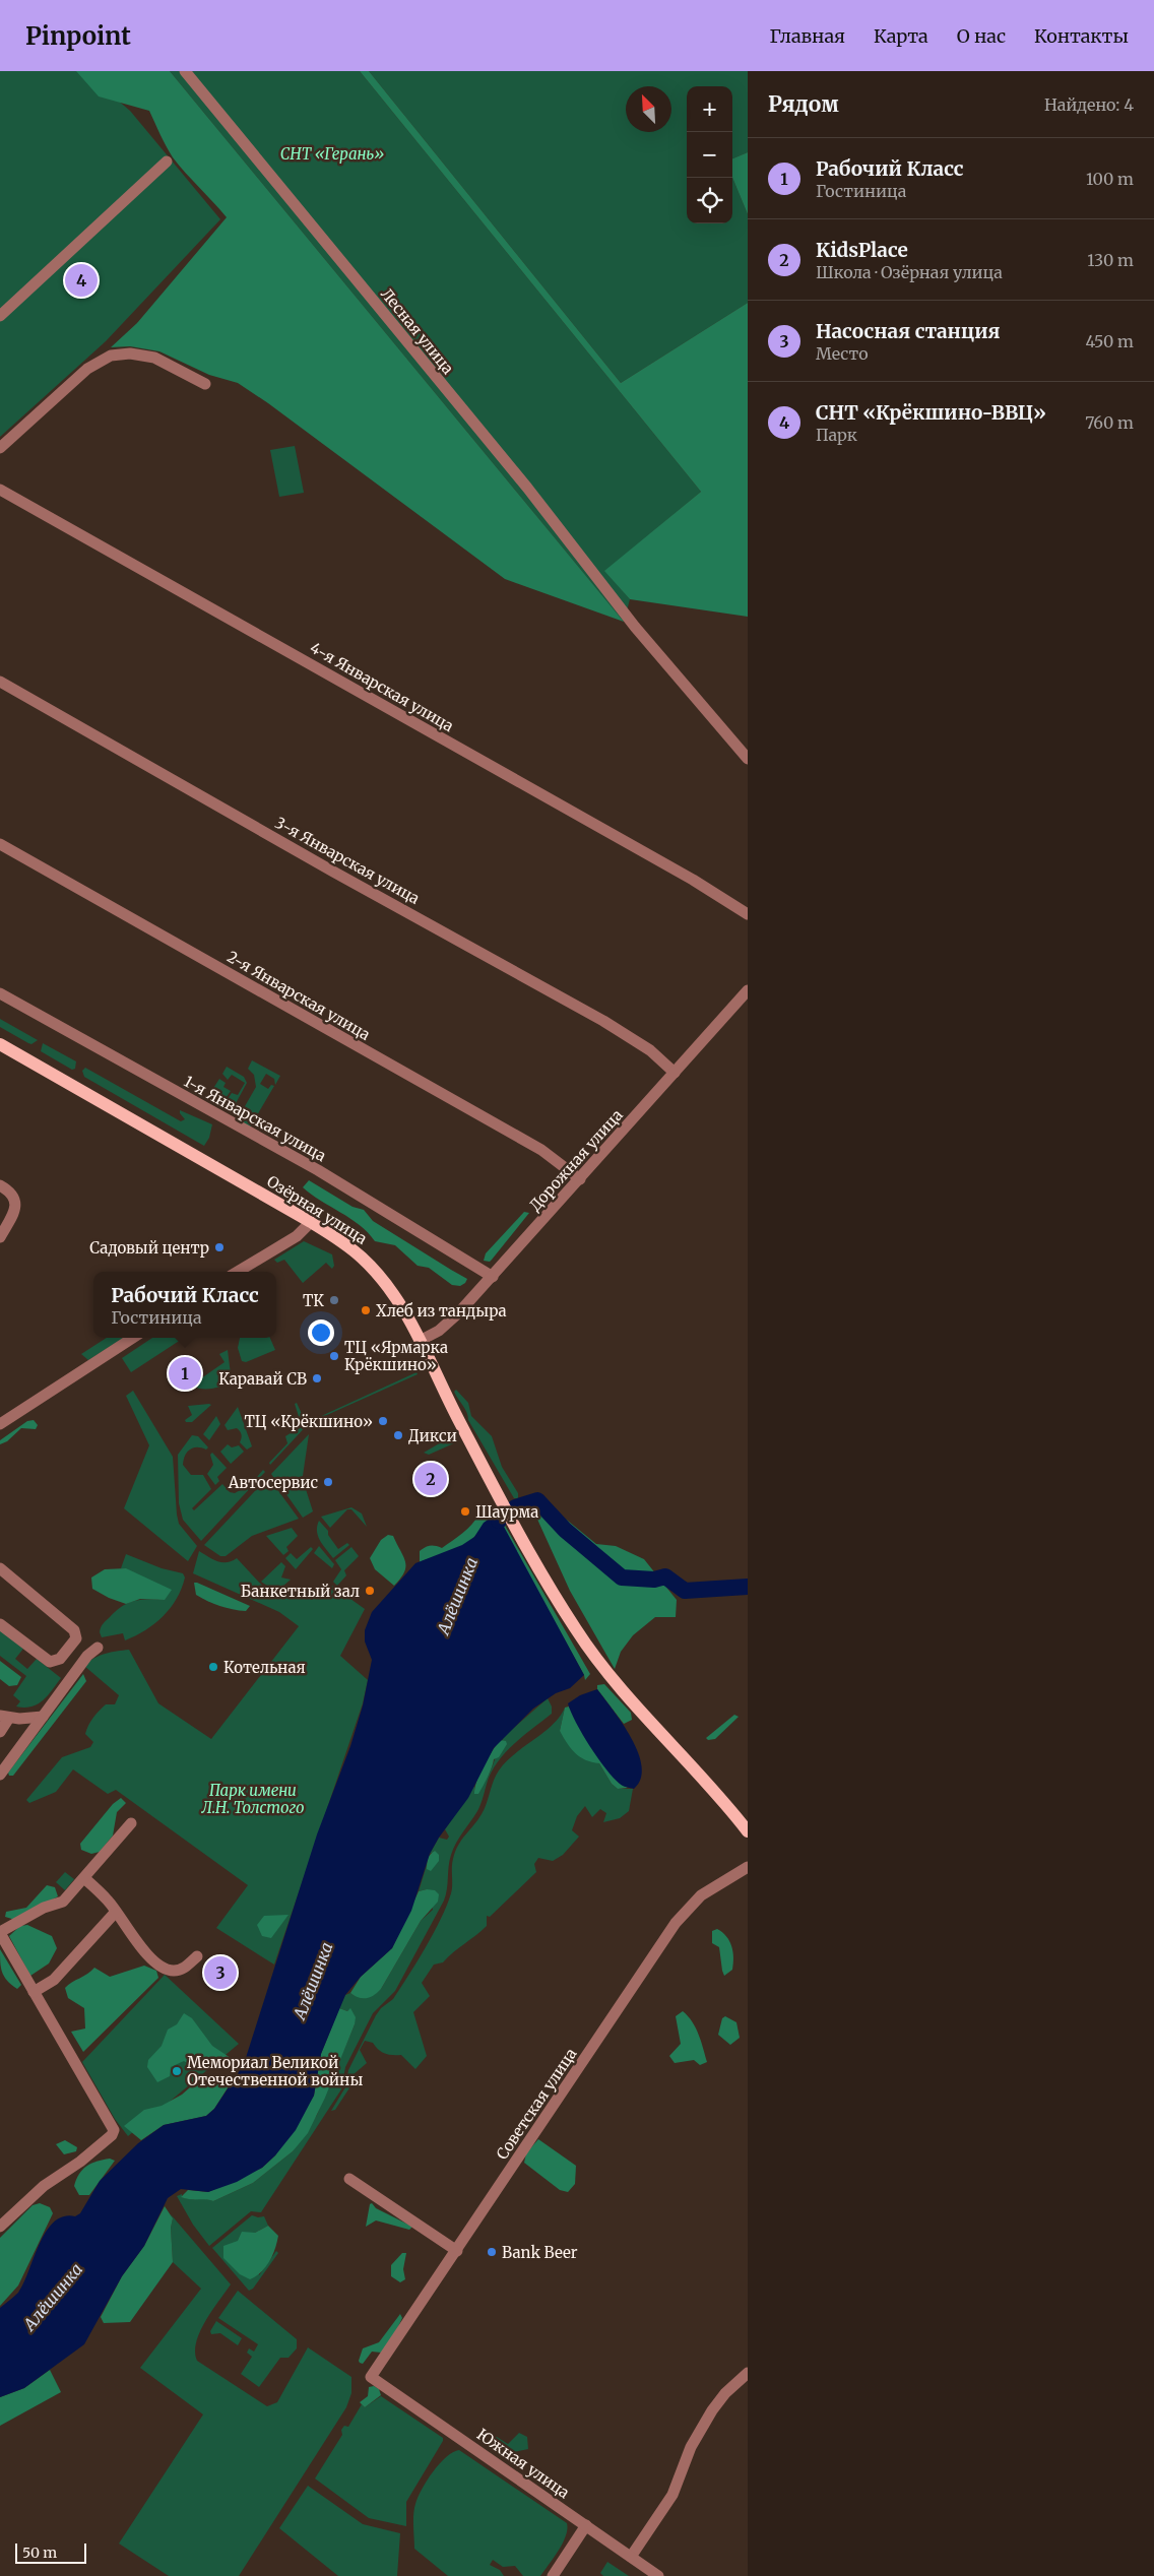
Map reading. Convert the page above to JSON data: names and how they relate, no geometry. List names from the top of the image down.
{
  "streets": {
    "main road": ["Озёрная улица"],
    "street": [
      "Лесная улица",
      "4-я Январская улица",
      "3-я Январская улица",
      "2-я Январская улица",
      "1-я Январская улица",
      "Дорожная улица",
      "Советская улица",
      "Южная улица"
    ]
  },
  "crossings": [
    ["3-я Январская улица", "Дорожная улица"],
    ["2-я Январская улица", "Дорожная улица"],
    ["1-я Январская улица", "Дорожная улица"],
    ["Дорожная улица", "Озёрная улица"],
    ["Советская улица", "Южная улица"]
  ],
  "water": ["Алёшинка"],
  "parks": ["СНТ «Герань»", "Парк имени Л.Н. Толстого"],
  "places": [
    "Садовый центр",
    "ТК",
    "Хлеб из тандыра",
    "ТЦ «Ярмарка Крёкшино»",
    "Каравай СВ",
    "ТЦ «Крёкшино»",
    "Дикси",
    "Автосервис",
    "Шаурма",
    "Банкетный зал",
    "Котельная",
    "Мемориал Великой Отечественной войны",
    "Bank Beer"
  ],
  "scale_bar": "50 m",
  "north": "top left",
  "page": {
    "header": "Pinpoint",
    "nav": [
      "Главная",
      "Карта",
      "О нас",
      "Контакты"
    ],
    "heading": ["Рядом", "Найдено: 4"],
    "map_buttons": ["+", "−"],
    "list": [
      {
        "mark": "1",
        "name": "Рабочий Класс",
        "note": "Гостиница",
        "value": "100 m"
      },
      {
        "mark": "2",
        "name": "KidsPlace",
        "note": "Школа · Озёрная улица",
        "value": "130 m"
      },
      {
        "mark": "3",
        "name": "Насосная станция",
        "note": "Место",
        "value": "450 m"
      },
      {
        "mark": "4",
        "name": "СНТ «Крёкшино-ВВЦ»",
        "note": "Парк",
        "value": "760 m"
      }
    ],
    "pins": [
      "4",
      "1",
      "2",
      "3"
    ],
    "popup": ["Рабочий Класс", "Гостиница"],
    "scale": "50 m"
  }
}
